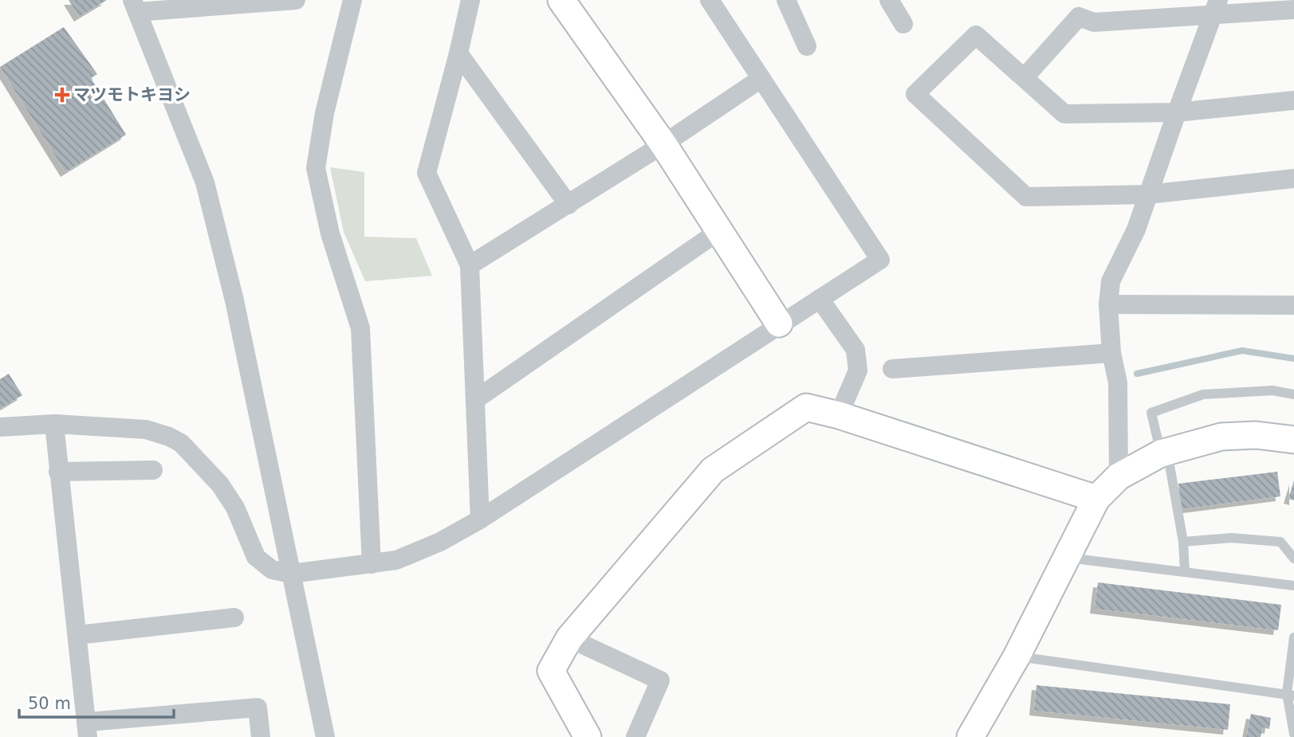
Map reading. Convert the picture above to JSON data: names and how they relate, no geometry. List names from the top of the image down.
{
  "places": {
    "health": ["マツモトキヨシ"]
  },
  "scale_bar": "50 m"
}
